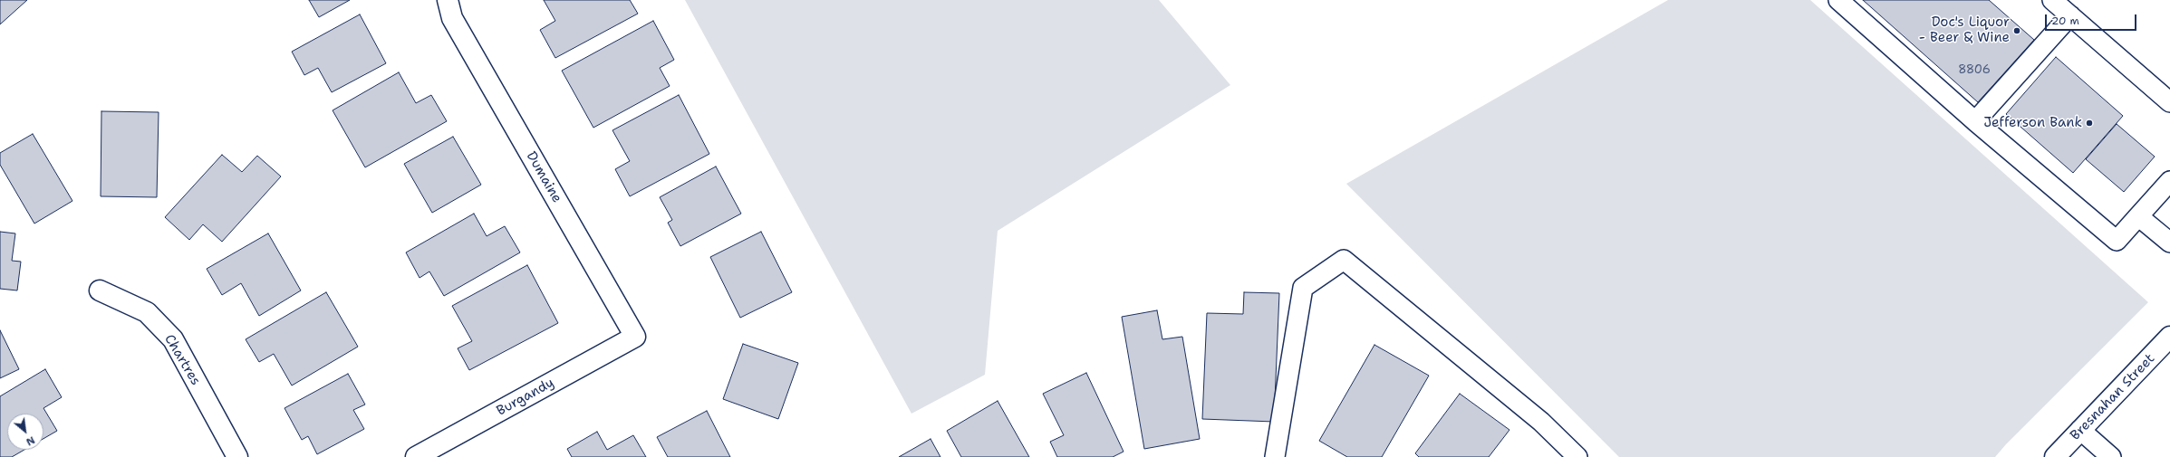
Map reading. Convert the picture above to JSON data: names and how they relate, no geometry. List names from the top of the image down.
{
  "streets": {
    "street": [
      "Dumaine",
      "Chartres",
      "Burgandy",
      "Bresnahan Street"
    ]
  },
  "crossings": [
    ["Dumaine", "Burgandy"]
  ],
  "places": ["Doc's Liquor - Beer & Wine", "Jefferson Bank"],
  "house_numbers": ["8806"],
  "scale_bar": "20 m",
  "north": "bottom right"
}
